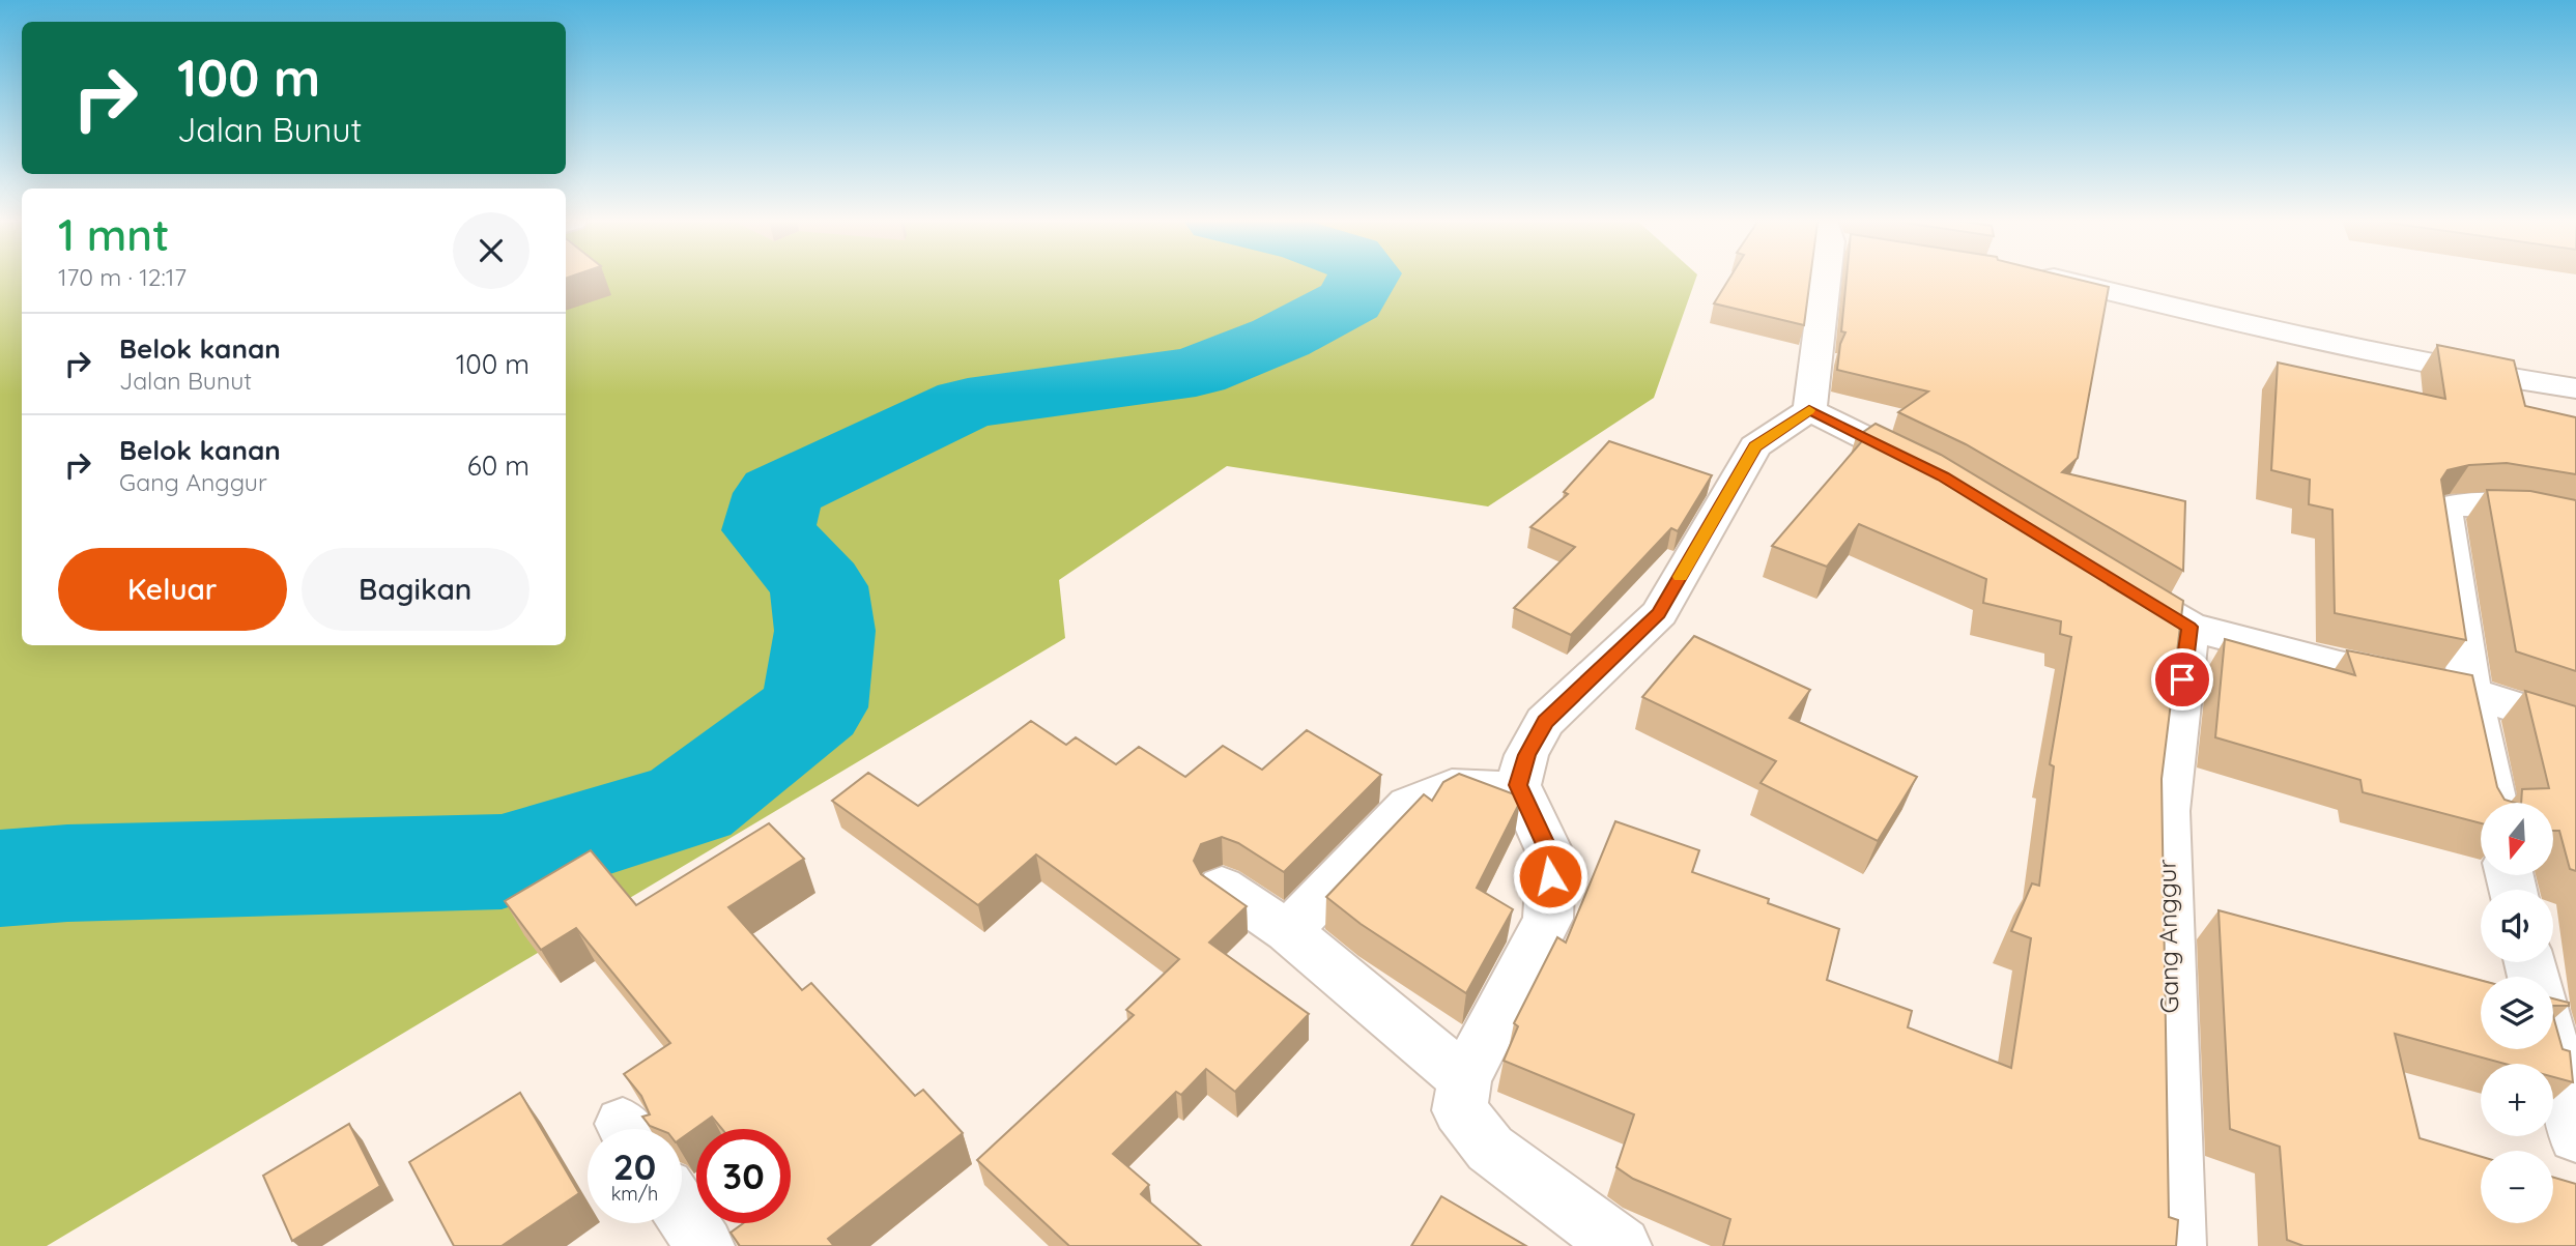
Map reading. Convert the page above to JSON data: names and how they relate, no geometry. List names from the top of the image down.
{
  "streets": {
    "street": ["Gang Anggur"]
  },
  "north": "bottom",
  "page": {
    "turn": ["100 m", "Jalan Bunut"],
    "heading": ["1 mnt", "170 m · 12:17"],
    "list": [
      {
        "name": "Belok kanan",
        "note": "Jalan Bunut",
        "value": "100 m"
      },
      {
        "name": "Belok kanan",
        "note": "Gang Anggur",
        "value": "60 m"
      }
    ],
    "buttons": ["Keluar", "Bagikan"],
    "map_buttons": ["+", "−"],
    "speed": "20 km/h",
    "limit": "30"
  }
}
